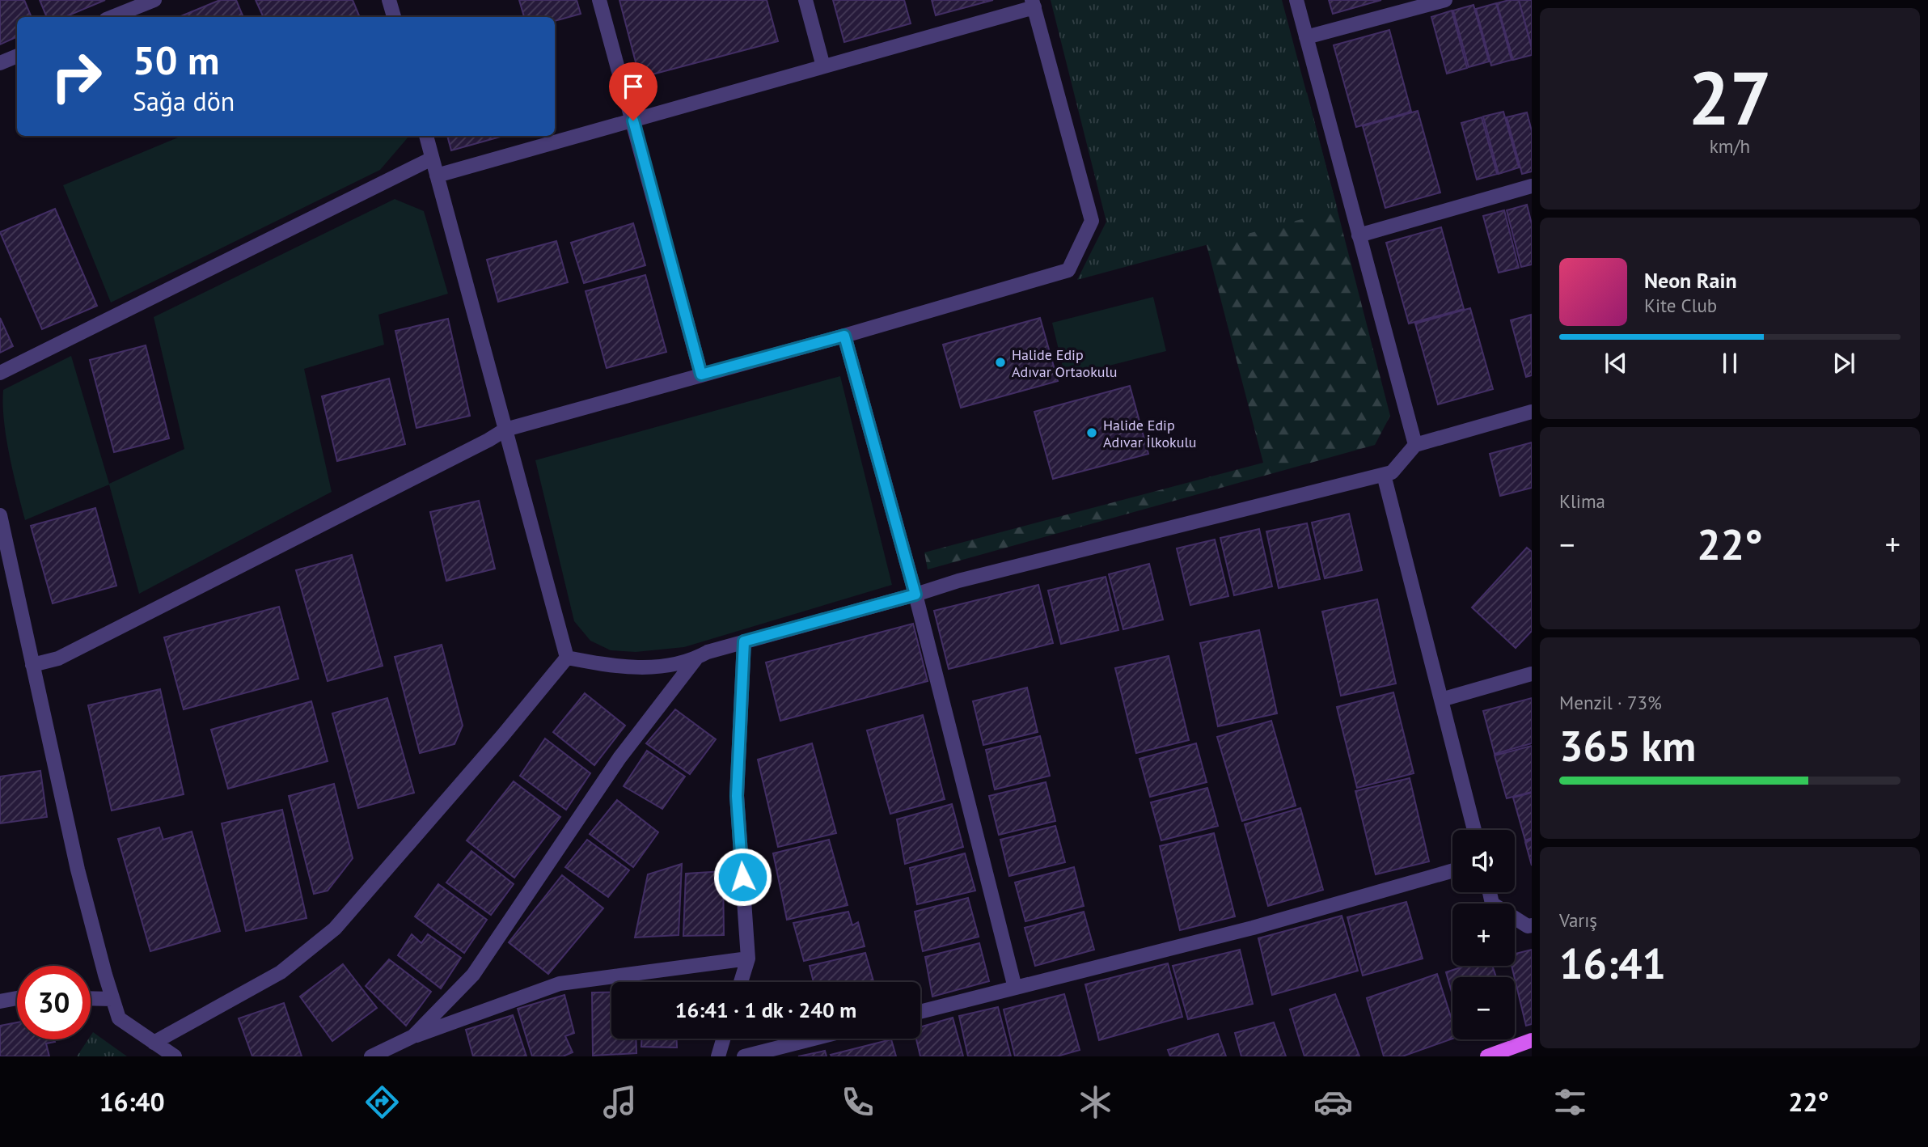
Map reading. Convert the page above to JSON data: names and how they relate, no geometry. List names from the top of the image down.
{
  "places": ["Halide Edip Adıvar Ortaokulu", "Halide Edip Adıvar İlkokulu"],
  "page": {
    "tile": [
      ["27", "km/h"],
      "Klima",
      ["Menzil · 73%", "365 km"],
      ["Varış", "16:41"]
    ],
    "turn": ["50 m", "Sağa dön"],
    "song": ["Neon Rain", "Kite Club"],
    "heat": ["−", "22°", "+"],
    "map_buttons": ["+", "−"],
    "limit": "30",
    "trip": "16:41 · 1 dk · 240 m",
    "tabs": ["16:40", "22°"]
  }
}
